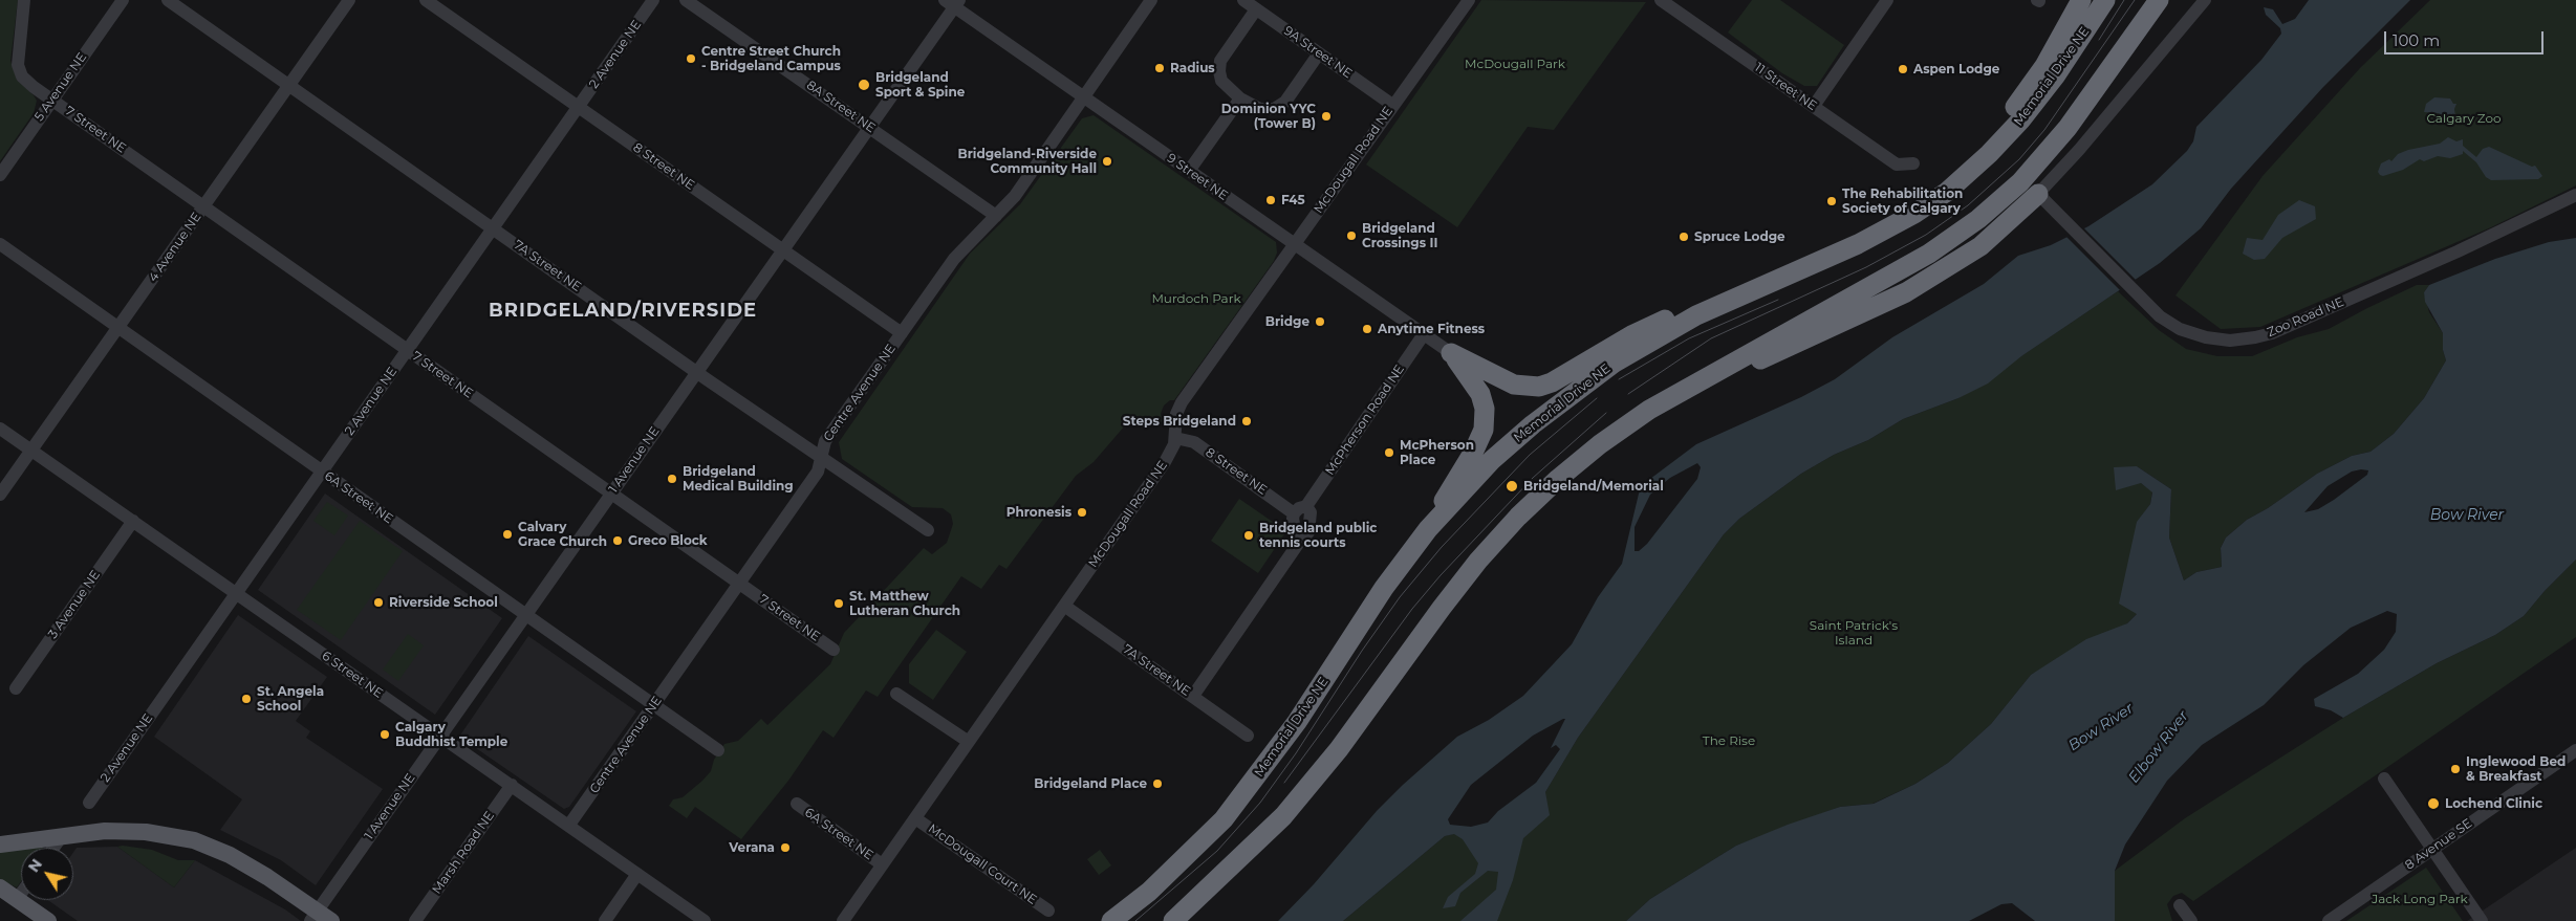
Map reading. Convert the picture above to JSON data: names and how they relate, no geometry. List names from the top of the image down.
{
  "streets": {
    "highway": ["Memorial Drive NE"],
    "street": [
      "9A Street NE",
      "2 Avenue NE",
      "5 Avenue NE",
      "11 Street NE",
      "8A Street NE",
      "7 Street NE",
      "McDougall Road NE",
      "8 Street NE",
      "9 Street NE",
      "4 Avenue NE",
      "7A Street NE",
      "Zoo Road NE",
      "Centre Avenue NE",
      "McPherson Road NE",
      "1 Avenue NE",
      "6A Street NE",
      "3 Avenue NE",
      "6 Street NE",
      "8 Avenue SE",
      "Marsh Road NE",
      "McDougall Court NE"
    ]
  },
  "crossings": [
    ["9A Street NE", "McDougall Road NE"],
    ["2 Avenue NE", "7 Street NE"],
    ["2 Avenue NE", "8 Street NE"],
    ["2 Avenue NE", "7A Street NE"],
    ["2 Avenue NE", "6A Street NE"],
    ["2 Avenue NE", "6 Street NE"],
    ["5 Avenue NE", "7 Street NE"],
    ["8A Street NE", "Centre Avenue NE"],
    ["8A Street NE", "1 Avenue NE"],
    ["7 Street NE", "4 Avenue NE"],
    ["7 Street NE", "Centre Avenue NE"],
    ["7 Street NE", "1 Avenue NE"],
    ["McDougall Road NE", "8 Street NE"],
    ["McDougall Road NE", "9 Street NE"],
    ["McDougall Road NE", "7A Street NE"],
    ["McDougall Road NE", "6A Street NE"],
    ["McDougall Road NE", "McDougall Court NE"],
    ["8 Street NE", "Centre Avenue NE"],
    ["8 Street NE", "McPherson Road NE"],
    ["8 Street NE", "1 Avenue NE"],
    ["9 Street NE", "Centre Avenue NE"],
    ["9 Street NE", "McPherson Road NE"],
    ["9 Street NE", "1 Avenue NE"],
    ["4 Avenue NE", "7A Street NE"],
    ["4 Avenue NE", "6A Street NE"],
    ["4 Avenue NE", "6 Street NE"],
    ["7A Street NE", "Centre Avenue NE"],
    ["7A Street NE", "1 Avenue NE"],
    ["Centre Avenue NE", "6A Street NE"],
    ["Centre Avenue NE", "6 Street NE"],
    ["1 Avenue NE", "6A Street NE"],
    ["1 Avenue NE", "6 Street NE"],
    ["3 Avenue NE", "6 Street NE"],
    ["6 Street NE", "Marsh Road NE"]
  ],
  "districts": ["BRIDGELAND/RIVERSIDE"],
  "water": ["Bow River", "Elbow River"],
  "parks": [
    "McDougall Park",
    "Calgary Zoo",
    "Murdoch Park",
    "Saint Patrick's Island",
    "The Rise",
    "Jack Long Park"
  ],
  "places": [
    "Centre Street Church - Bridgeland Campus",
    "Radius",
    "Aspen Lodge",
    "Bridgeland Sport & Spine",
    "Dominion YYC (Tower B)",
    "Bridgeland-Riverside Community Hall",
    "F45",
    "The Rehabilitation Society of Calgary",
    "Bridgeland Crossings II",
    "Spruce Lodge",
    "Bridge",
    "Anytime Fitness",
    "Steps Bridgeland",
    "McPherson Place",
    "Bridgeland Medical Building",
    "Bridgeland/Memorial",
    "Phronesis",
    "Calvary Grace Church",
    "Bridgeland public tennis courts",
    "Greco Block",
    "Riverside School",
    "St. Matthew Lutheran Church",
    "St. Angela School",
    "Calgary Buddhist Temple",
    "Inglewood Bed & Breakfast",
    "Bridgeland Place",
    "Lochend Clinic",
    "Verana"
  ],
  "scale_bar": "100 m",
  "north": "top left"
}
